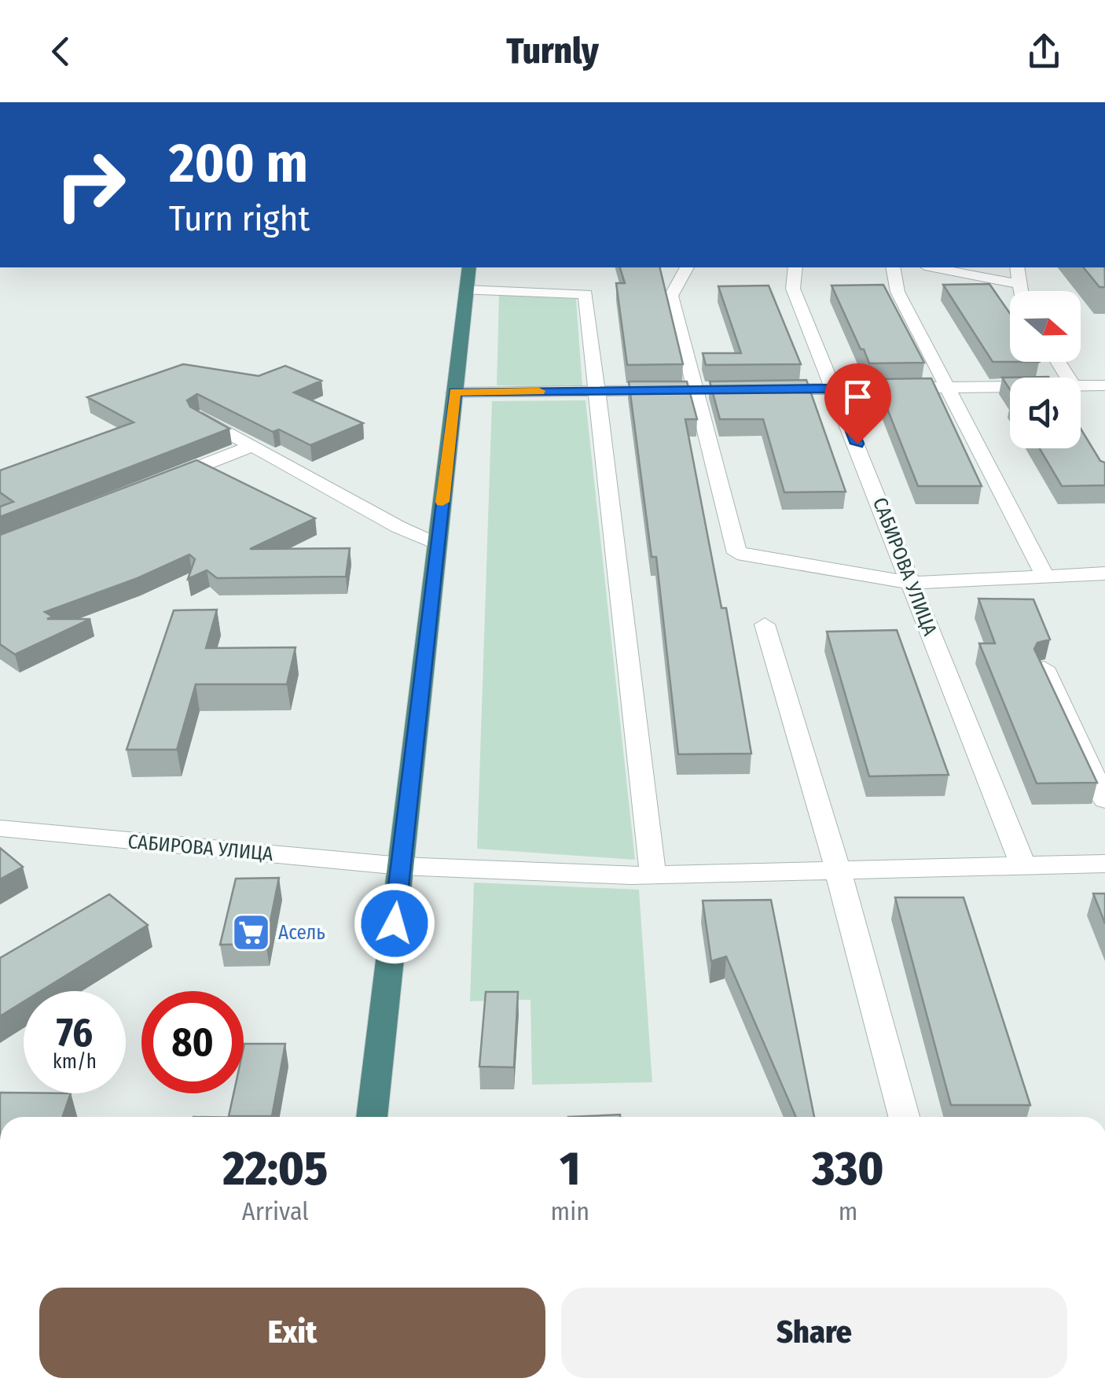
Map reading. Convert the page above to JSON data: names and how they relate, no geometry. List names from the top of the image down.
{
  "streets": {
    "street": ["САБИРОВА УЛИЦА"]
  },
  "places": {
    "supermarket": ["Асель"]
  },
  "north": "right",
  "page": {
    "header": "Turnly",
    "turn": ["200 m", "Turn right"],
    "speed": "76 km/h",
    "limit": "80",
    "eta": [
      "22:05",
      "Arrival",
      "1",
      "min",
      "330",
      "m"
    ],
    "buttons": ["Exit", "Share"]
  }
}
